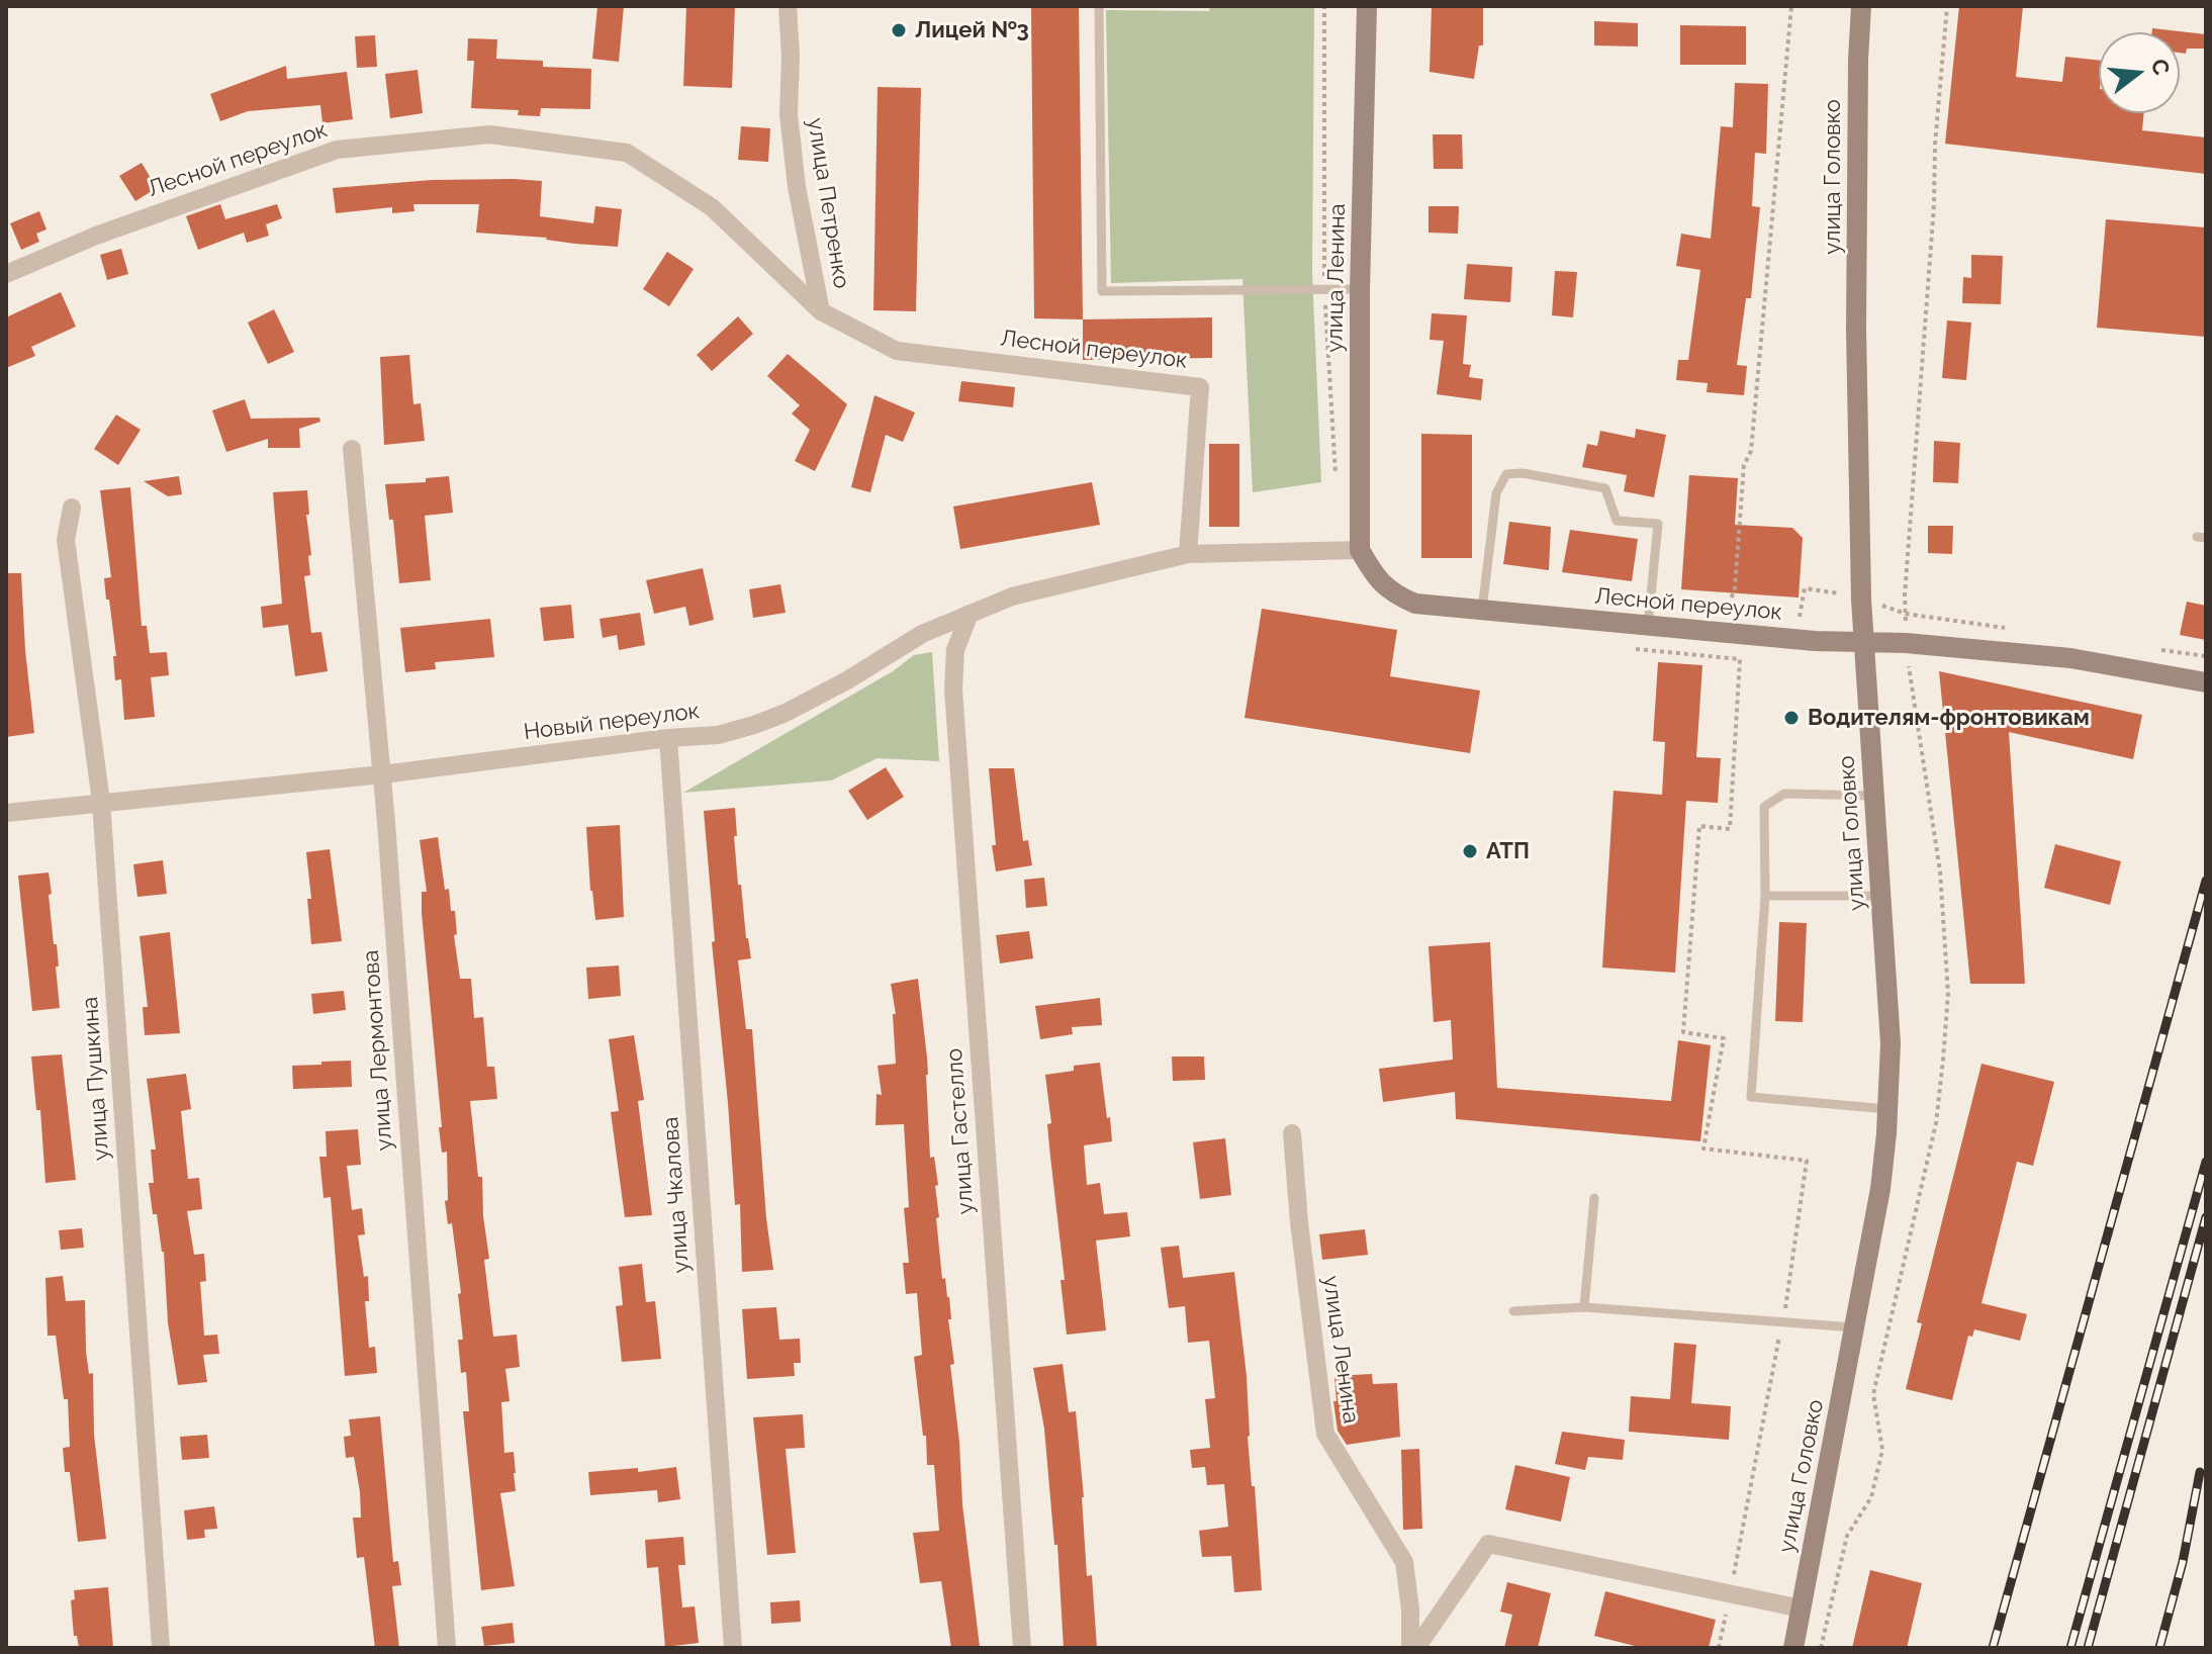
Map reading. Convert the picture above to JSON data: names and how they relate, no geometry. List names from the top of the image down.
{
  "streets": {
    "main road": ["Лесной переулок", "улица Головко", "улица Ленина"],
    "street": [
      "улица Петренко",
      "Новый переулок",
      "улица Лермонтова",
      "улица Пушкина",
      "улица Гастелло",
      "улица Чкалова"
    ]
  },
  "crossings": [
    ["Лесной переулок", "улица Головко"],
    ["Лесной переулок", "улица Петренко"],
    ["Лесной переулок", "улица Ленина"],
    ["Лесной переулок", "Новый переулок"],
    ["Новый переулок", "улица Лермонтова"],
    ["Новый переулок", "улица Пушкина"],
    ["Новый переулок", "улица Гастелло"],
    ["Новый переулок", "улица Чкалова"]
  ],
  "places": ["Лицей №3", "Водителям-фронтовикам", "АТП"],
  "north": "right"
}
